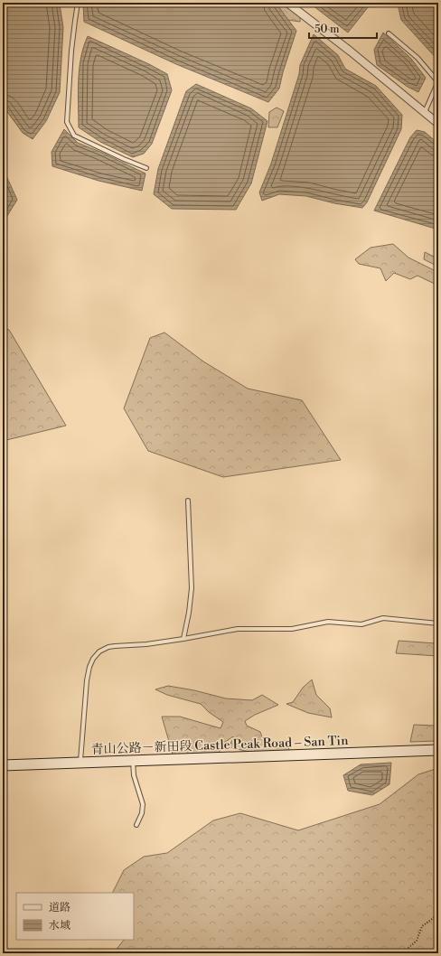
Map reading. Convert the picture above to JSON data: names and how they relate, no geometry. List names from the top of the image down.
{
  "streets": {
    "main road": ["青山公路－新田段 Castle Peak Road – San Tin"]
  },
  "legend": ["道路", "水域"],
  "scale_bar": "50 m"
}
